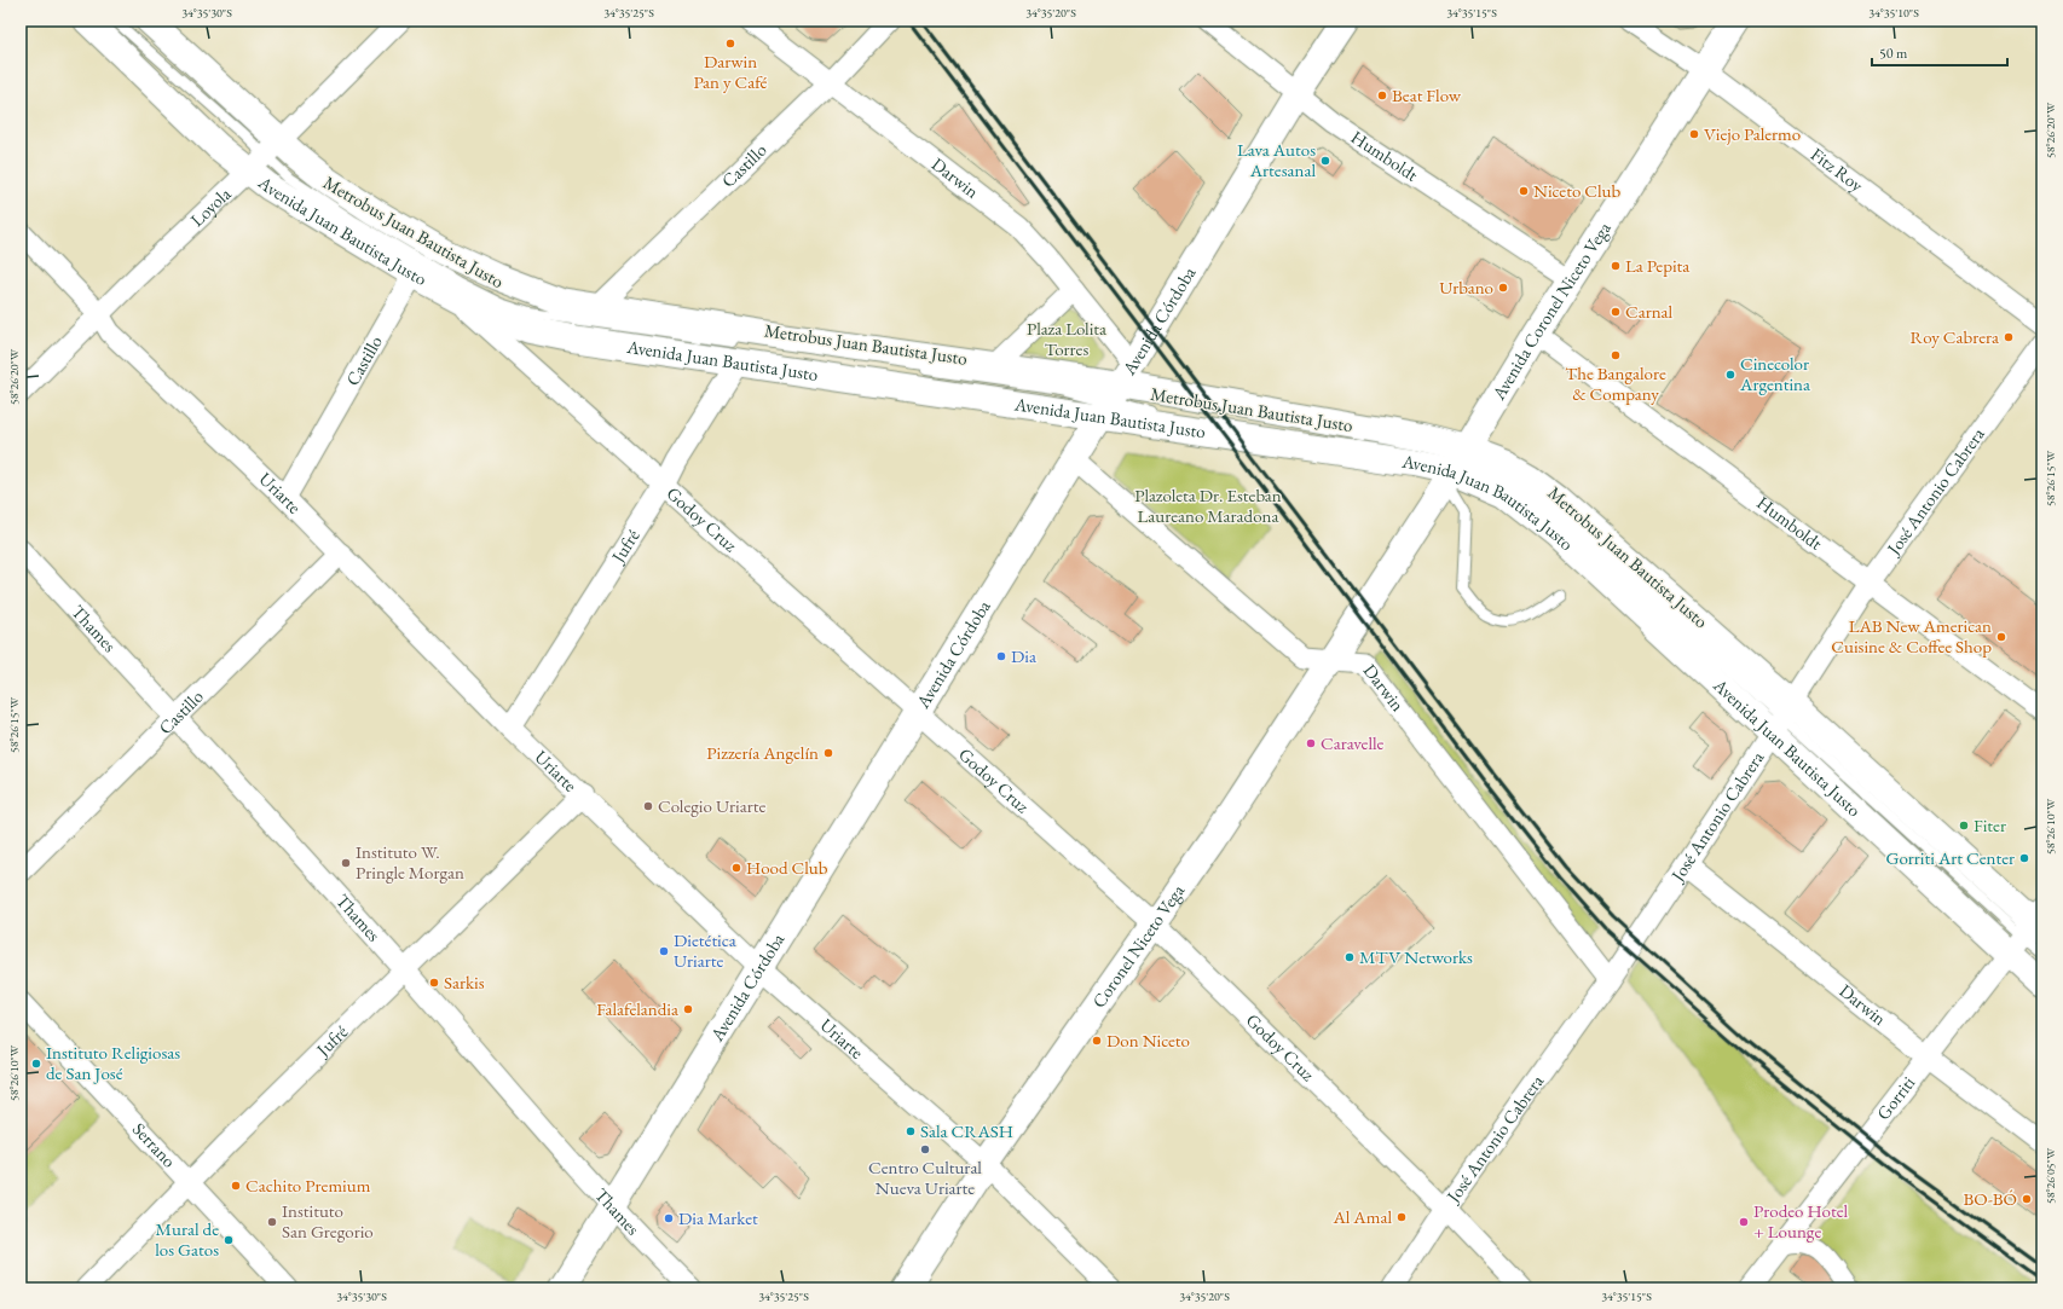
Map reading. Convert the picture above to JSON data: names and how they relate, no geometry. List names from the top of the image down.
{
  "streets": {
    "main road": [
      "Avenida Juan Bautista Justo",
      "Avenida Coronel Niceto Vega",
      "Avenida Córdoba",
      "Coronel Niceto Vega"
    ],
    "street": [
      "Humboldt",
      "Castillo",
      "Fitz Roy",
      "Darwin",
      "Loyola",
      "José Antonio Cabrera",
      "Uriarte",
      "Godoy Cruz",
      "Jufré",
      "Thames",
      "Gorriti",
      "Serrano"
    ],
    "lane": ["Metrobus Juan Bautista Justo"]
  },
  "crossings": [
    ["Humboldt", "Avenida Coronel Niceto Vega"],
    ["Humboldt", "Avenida Córdoba"],
    ["Humboldt", "José Antonio Cabrera"],
    ["Castillo", "Darwin"],
    ["Castillo", "Avenida Juan Bautista Justo"],
    ["Castillo", "Uriarte"],
    ["Castillo", "Thames"],
    ["Fitz Roy", "Avenida Coronel Niceto Vega"],
    ["Darwin", "Avenida Juan Bautista Justo"],
    ["Darwin", "Metrobus Juan Bautista Justo"],
    ["Darwin", "Avenida Córdoba"],
    ["Darwin", "José Antonio Cabrera"],
    ["Darwin", "Coronel Niceto Vega"],
    ["Darwin", "Gorriti"],
    ["Loyola", "Avenida Juan Bautista Justo"],
    ["Loyola", "Metrobus Juan Bautista Justo"],
    ["Loyola", "Uriarte"],
    ["Avenida Juan Bautista Justo", "Metrobus Juan Bautista Justo"],
    ["Avenida Juan Bautista Justo", "Avenida Coronel Niceto Vega"],
    ["Avenida Juan Bautista Justo", "Avenida Córdoba"],
    ["Avenida Juan Bautista Justo", "José Antonio Cabrera"],
    ["Avenida Juan Bautista Justo", "Godoy Cruz"],
    ["Avenida Juan Bautista Justo", "Jufré"],
    ["Avenida Juan Bautista Justo", "Gorriti"],
    ["Metrobus Juan Bautista Justo", "Avenida Coronel Niceto Vega"],
    ["Metrobus Juan Bautista Justo", "Avenida Córdoba"],
    ["Metrobus Juan Bautista Justo", "Jufré"],
    ["Avenida Coronel Niceto Vega", "Coronel Niceto Vega"],
    ["Avenida Córdoba", "Uriarte"],
    ["Avenida Córdoba", "Godoy Cruz"],
    ["Avenida Córdoba", "Thames"],
    ["José Antonio Cabrera", "Godoy Cruz"],
    ["Uriarte", "Jufré"],
    ["Uriarte", "Coronel Niceto Vega"],
    ["Godoy Cruz", "Jufré"],
    ["Godoy Cruz", "Coronel Niceto Vega"],
    ["Jufré", "Thames"],
    ["Jufré", "Serrano"]
  ],
  "parks": ["Plaza Lolita Torres", "Plazoleta Dr. Esteban Laureano Maradona"],
  "places": [
    "Darwin Pan y Café",
    "Beat Flow",
    "Viejo Palermo",
    "Lava Autos Artesanal",
    "Niceto Club",
    "La Pepita",
    "Urbano",
    "Carnal",
    "Roy Cabrera",
    "The Bangalore & Company",
    "Cinecolor Argentina",
    "LAB New American Cuisine & Coffee Shop",
    "Dia",
    "Caravelle",
    "Pizzería Angelín",
    "Colegio Uriarte",
    "Fiter",
    "Gorriti Art Center",
    "Instituto W. Pringle Morgan",
    "Hood Club",
    "Dietética Uriarte",
    "MTV Networks",
    "Sarkis",
    "Falafelandia",
    "Don Niceto",
    "Instituto Religiosas de San José",
    "Sala CRASH",
    "Centro Cultural Nueva Uriarte",
    "Cachito Premium",
    "BO-BÓ",
    "Al Amal",
    "Dia Market",
    "Instituto San Gregorio",
    "Prodeo Hotel + Lounge",
    "Mural de los Gatos"
  ],
  "scale_bar": "50 m",
  "coordinates": [
    "34°35'30\"S",
    "34°35'25\"S",
    "34°35'20\"S",
    "34°35'15\"S",
    "34°35'10\"S",
    "58°26'20\"W",
    "58°26'15\"W",
    "58°26'10\"W",
    "58°26'05\"W"
  ]
}
